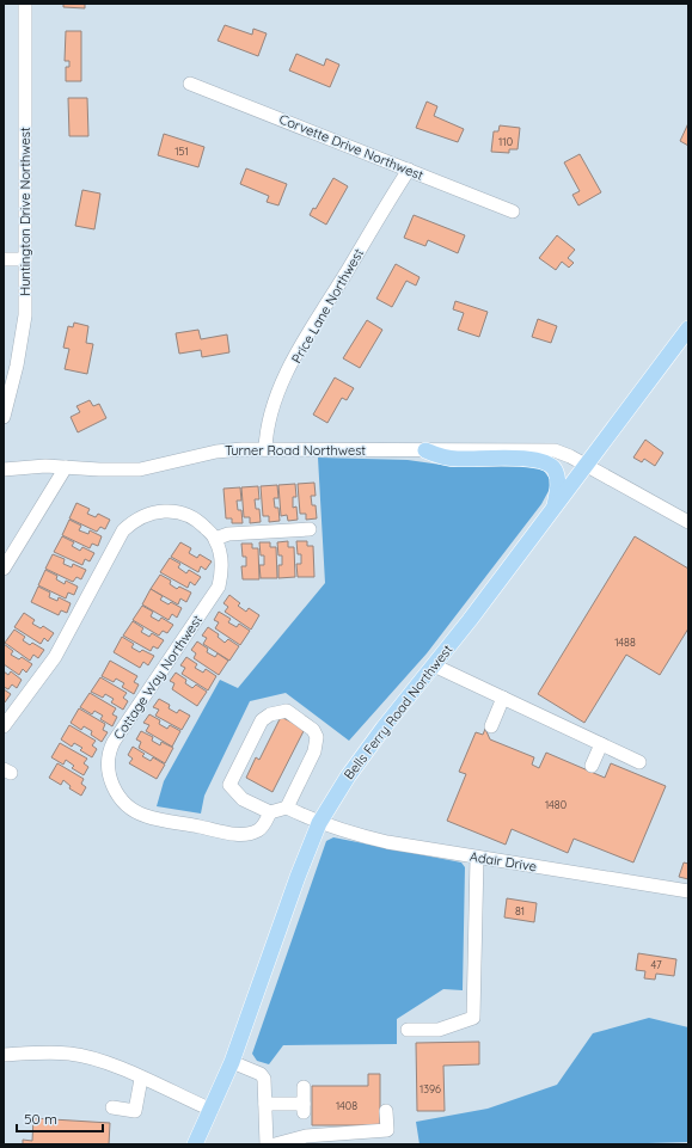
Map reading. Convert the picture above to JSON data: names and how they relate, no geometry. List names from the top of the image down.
{
  "streets": {
    "main road": ["Bells Ferry Road Northwest"],
    "street": [
      "Corvette Drive Northwest",
      "Huntington Drive Northwest",
      "Price Lane Northwest",
      "Turner Road Northwest",
      "Cottage Way Northwest",
      "Adair Drive"
    ]
  },
  "crossings": [
    ["Corvette Drive Northwest", "Price Lane Northwest"],
    ["Price Lane Northwest", "Turner Road Northwest"],
    ["Turner Road Northwest", "Bells Ferry Road Northwest"],
    ["Bells Ferry Road Northwest", "Adair Drive"]
  ],
  "house_numbers": [
    "110",
    "151",
    "1488",
    "1480",
    "81",
    "47",
    "1396",
    "1408"
  ],
  "scale_bar": "50 m"
}
